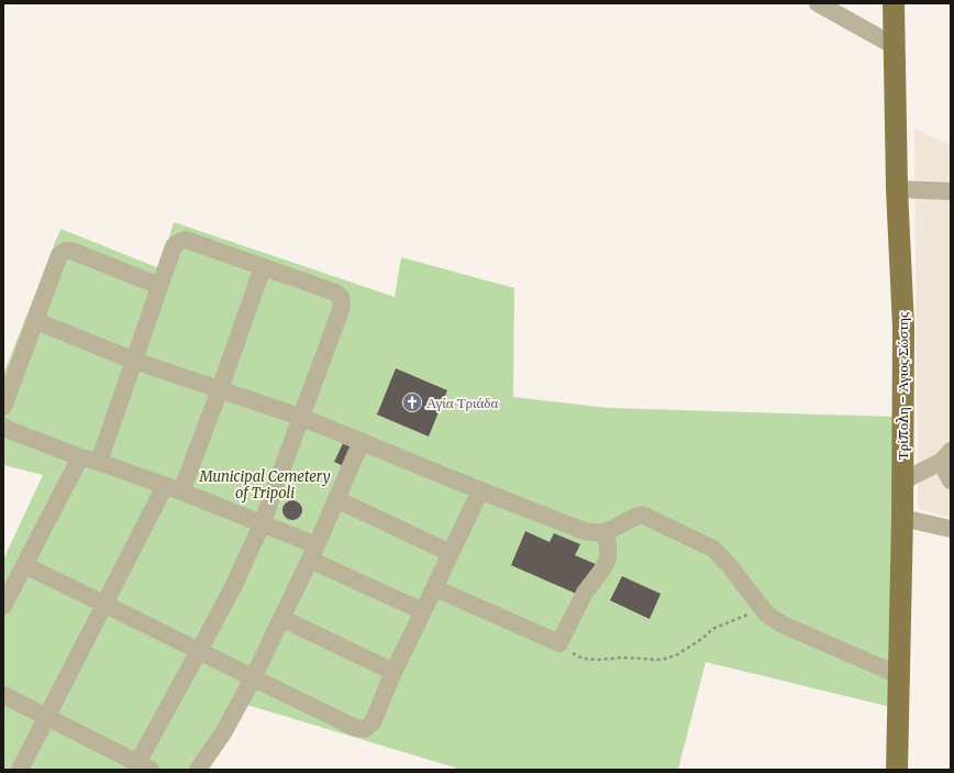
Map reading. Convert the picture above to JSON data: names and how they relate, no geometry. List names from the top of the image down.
{
  "streets": {
    "main road": ["Τρίπολη - Άγιος Σώστης"]
  },
  "parks": ["Municipal Cemetery of Tripoli"],
  "places": {
    "church": ["Αγία Τριάδα"]
  }
}
